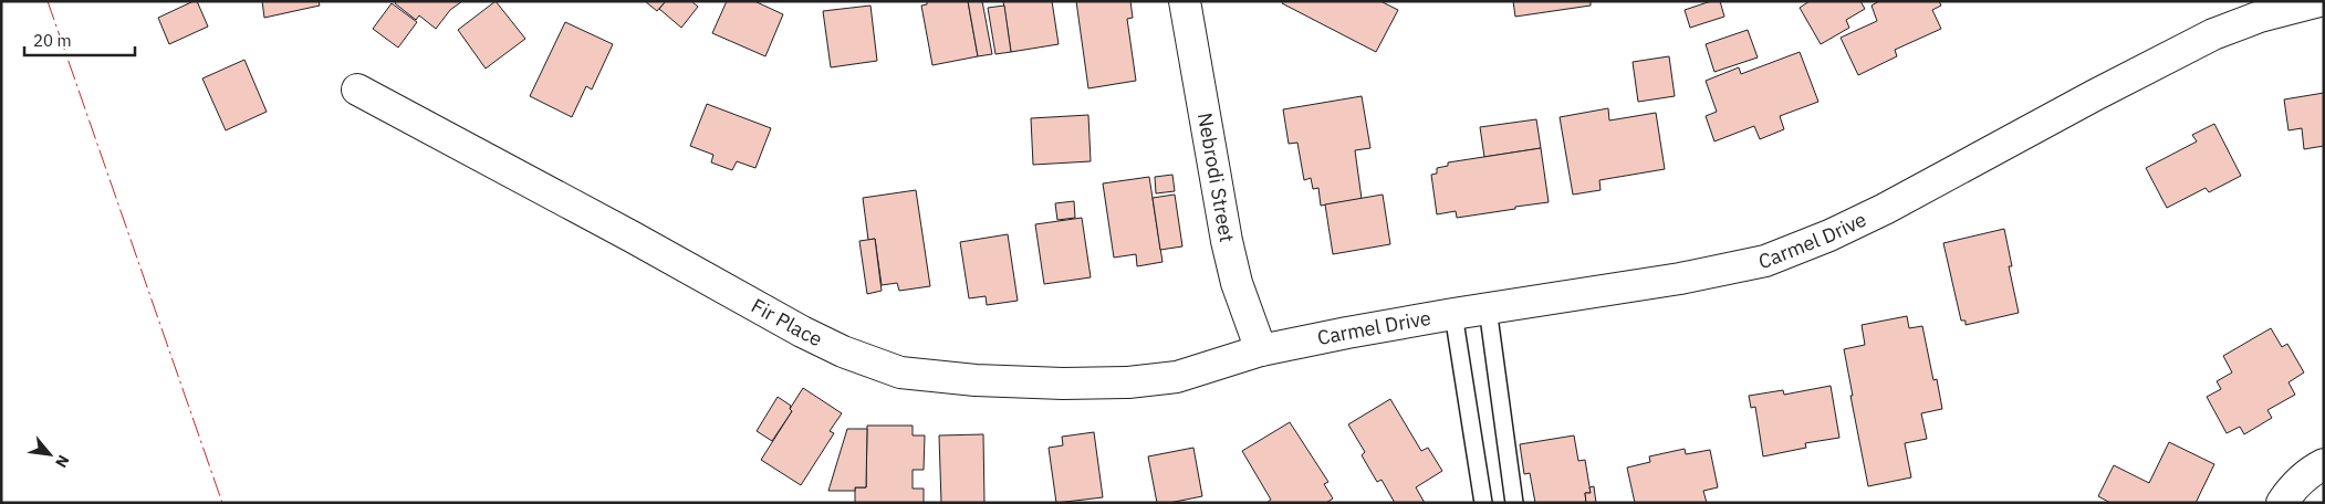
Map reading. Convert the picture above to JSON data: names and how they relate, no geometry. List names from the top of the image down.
{
  "streets": {
    "street": ["Nebrodi Street", "Carmel Drive", "Fir Place"]
  },
  "crossings": [
    ["Nebrodi Street", "Carmel Drive"],
    ["Nebrodi Street", "Fir Place"],
    ["Carmel Drive", "Fir Place"]
  ],
  "scale_bar": "20 m",
  "north": "bottom right"
}
